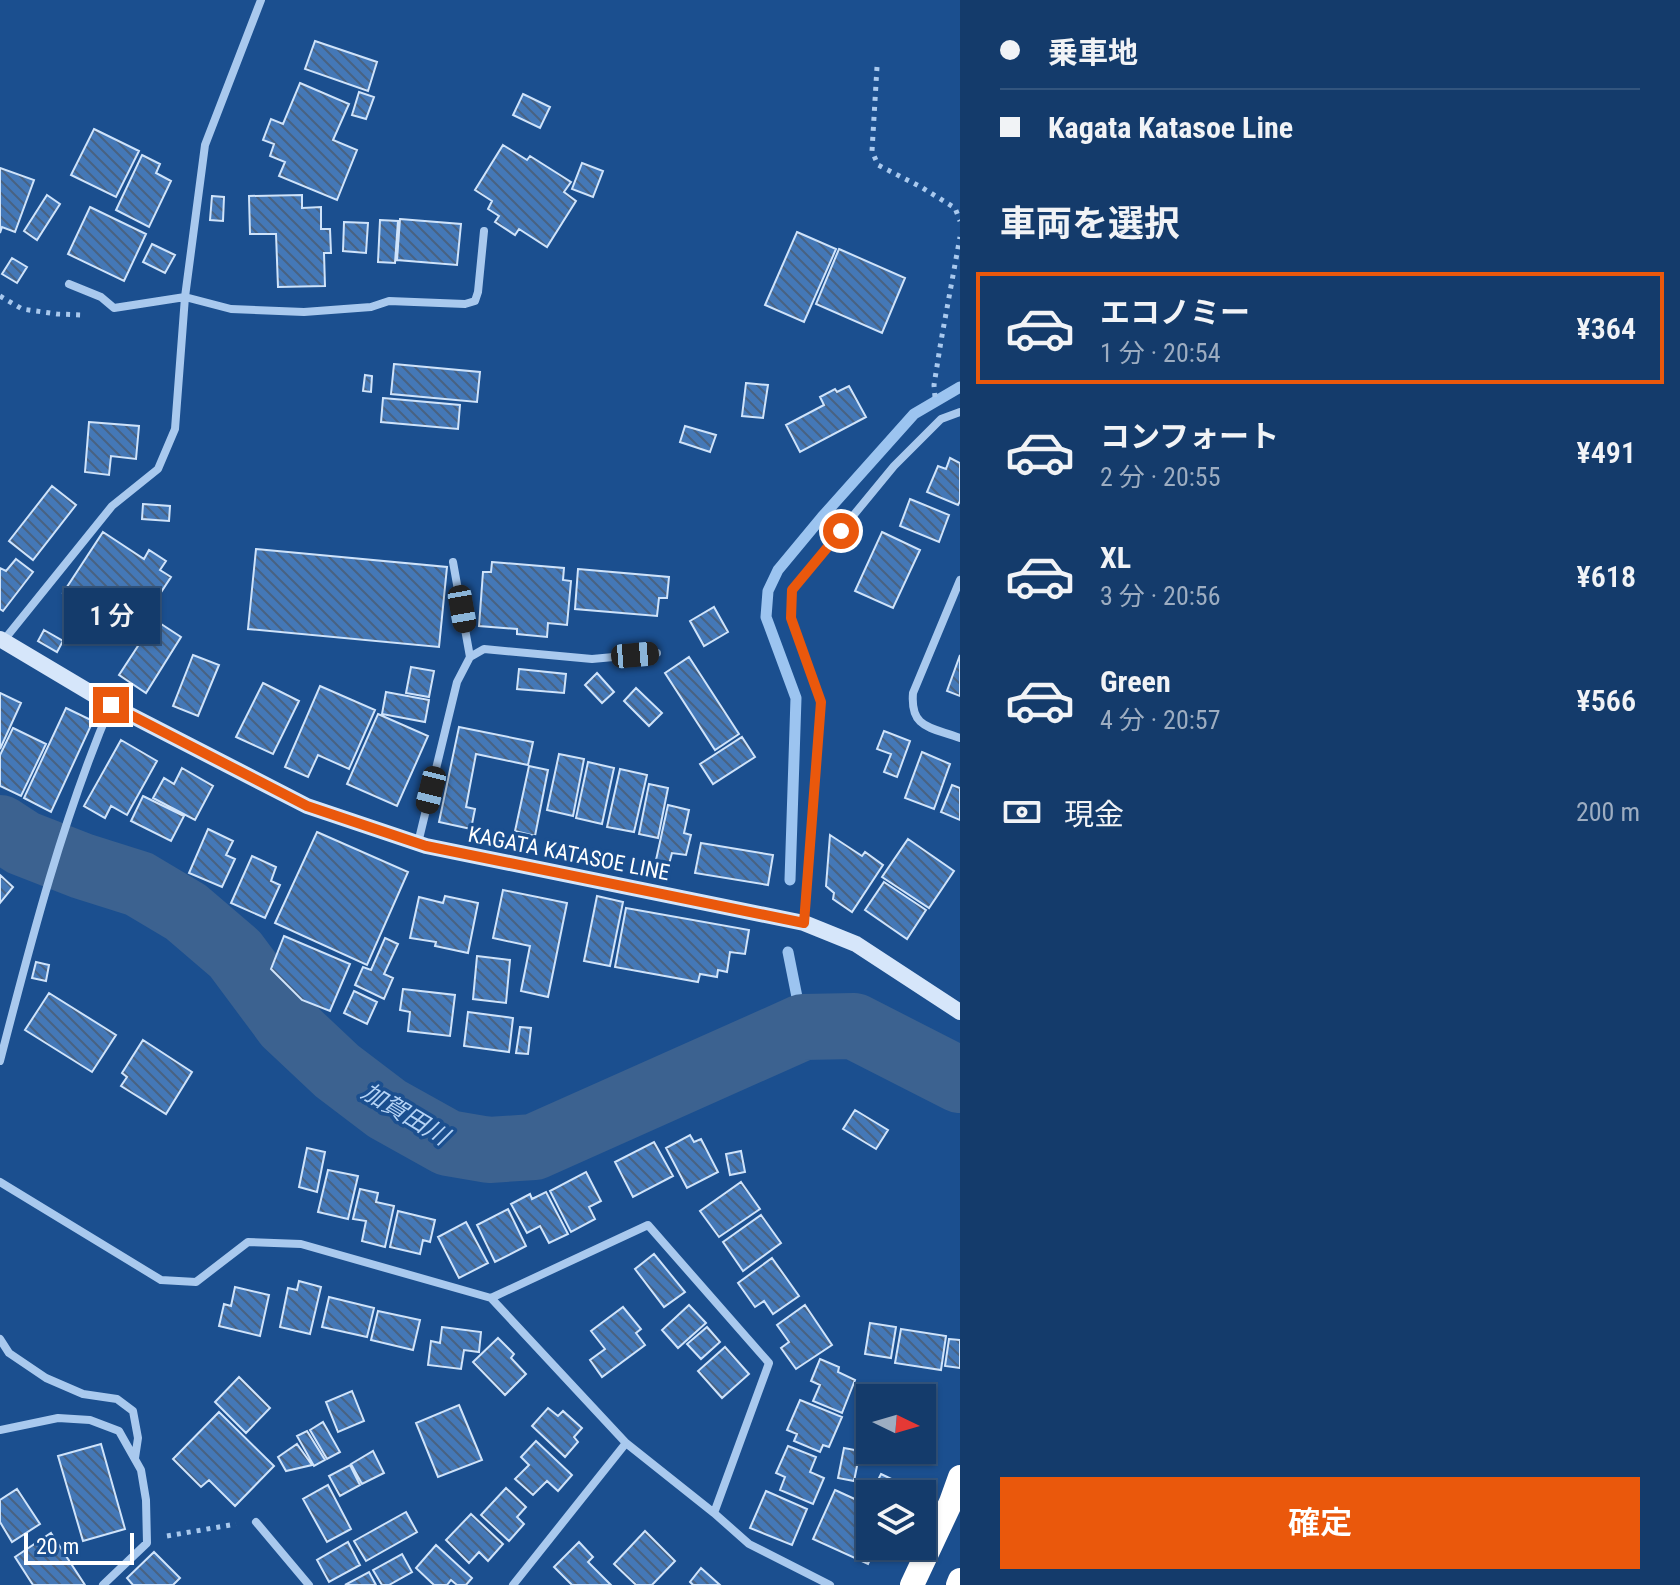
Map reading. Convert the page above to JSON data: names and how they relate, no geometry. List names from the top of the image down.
{
  "streets": {
    "main road": ["KAGATA KATASOE LINE"]
  },
  "water": ["加賀田川"],
  "scale_bar": "20 m",
  "north": "right",
  "page": {
    "banner": ["乗車地", "Kagata Katasoe Line"],
    "heading": "車両を選択",
    "list": [
      {
        "name": "エコノミー",
        "note": "1 分 · 20:54",
        "value": "¥364"
      },
      {
        "name": "コンフォート",
        "note": "2 分 · 20:55",
        "value": "¥491"
      },
      {
        "name": "XL",
        "note": "3 分 · 20:56",
        "value": "¥618"
      },
      {
        "name": "Green",
        "note": "4 分 · 20:57",
        "value": "¥566"
      }
    ],
    "bubble": "1 分",
    "pay": ["現金", "200 m"],
    "buttons": "確定",
    "scale": "20 m"
  }
}
